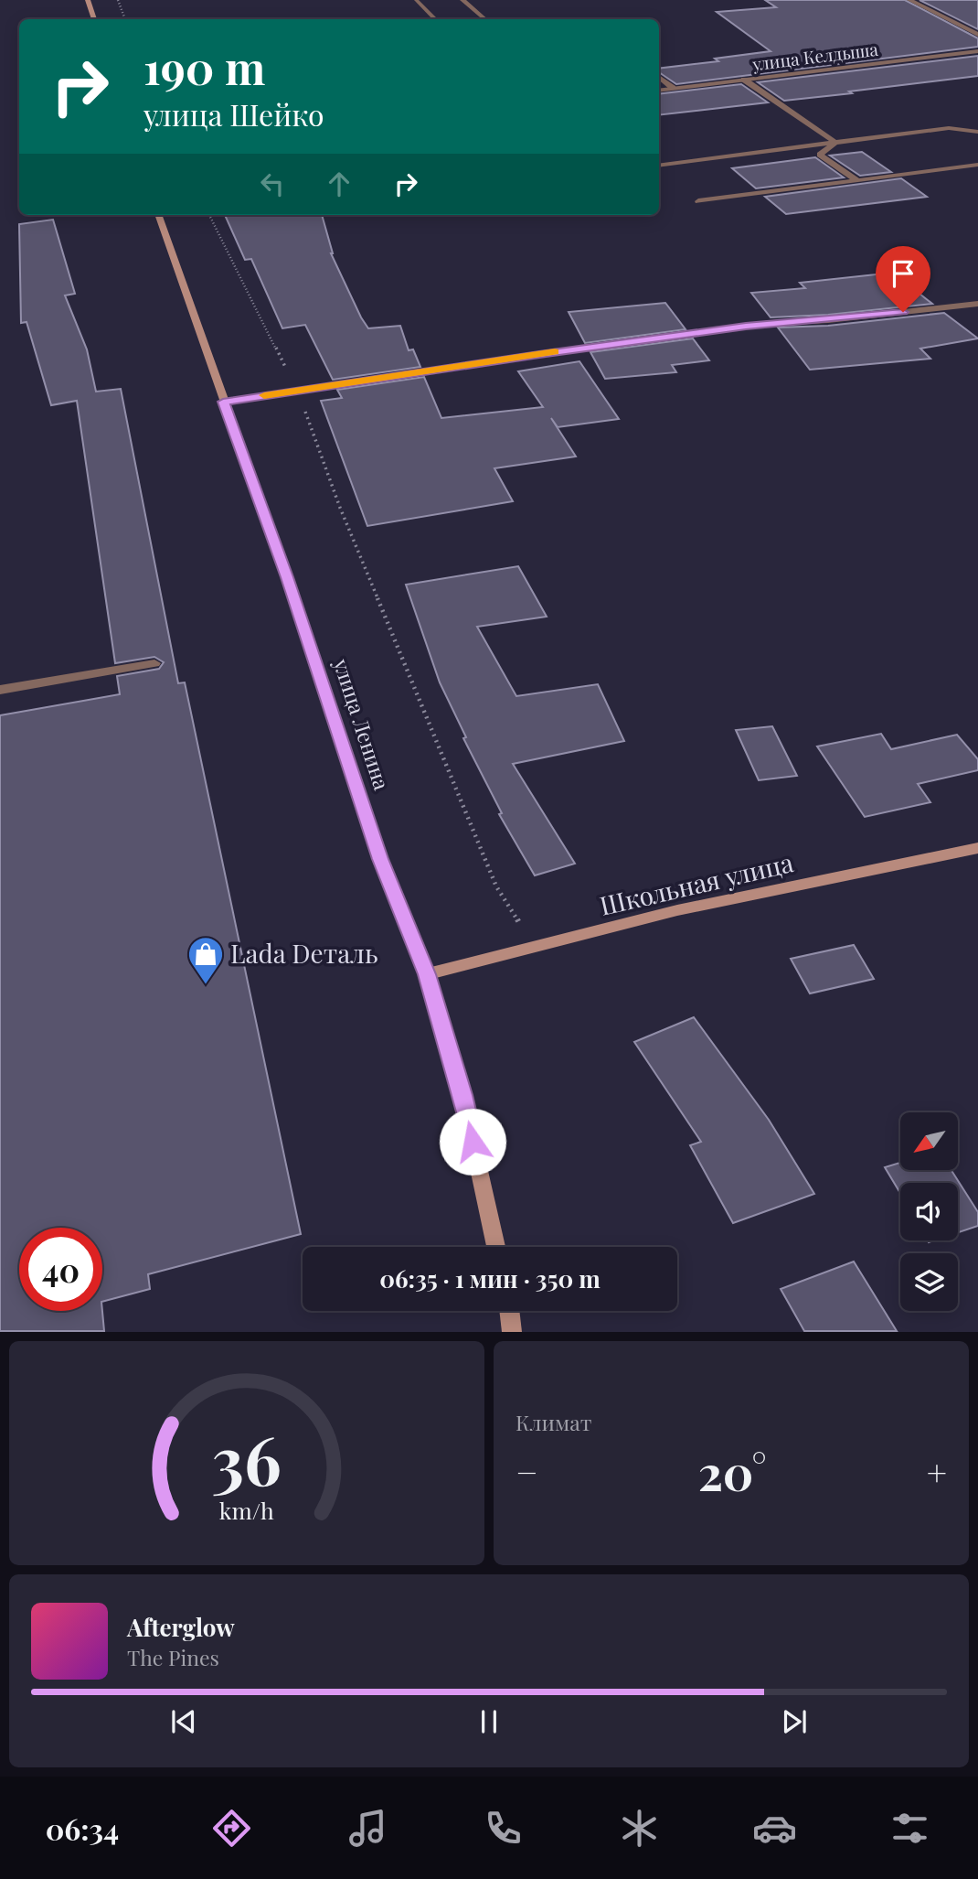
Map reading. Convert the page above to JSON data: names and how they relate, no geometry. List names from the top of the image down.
{
  "streets": {
    "street": ["улица Келдыша", "улица Ленина", "Школьная улица"]
  },
  "crossings": [
    ["улица Ленина", "Школьная улица"]
  ],
  "places": {
    "shop": ["Lada Dеталь"]
  },
  "north": "bottom left",
  "page": {
    "turn": ["190 m", "улица Шейко"],
    "limit": "40",
    "trip": "06:35 · 1 мин · 350 m",
    "tile": "Климат",
    "heat": ["−", "20°", "+"],
    "song": ["Afterglow", "The Pines"],
    "tabs": "06:34",
    "gauge": ["36", "km/h"]
  }
}
